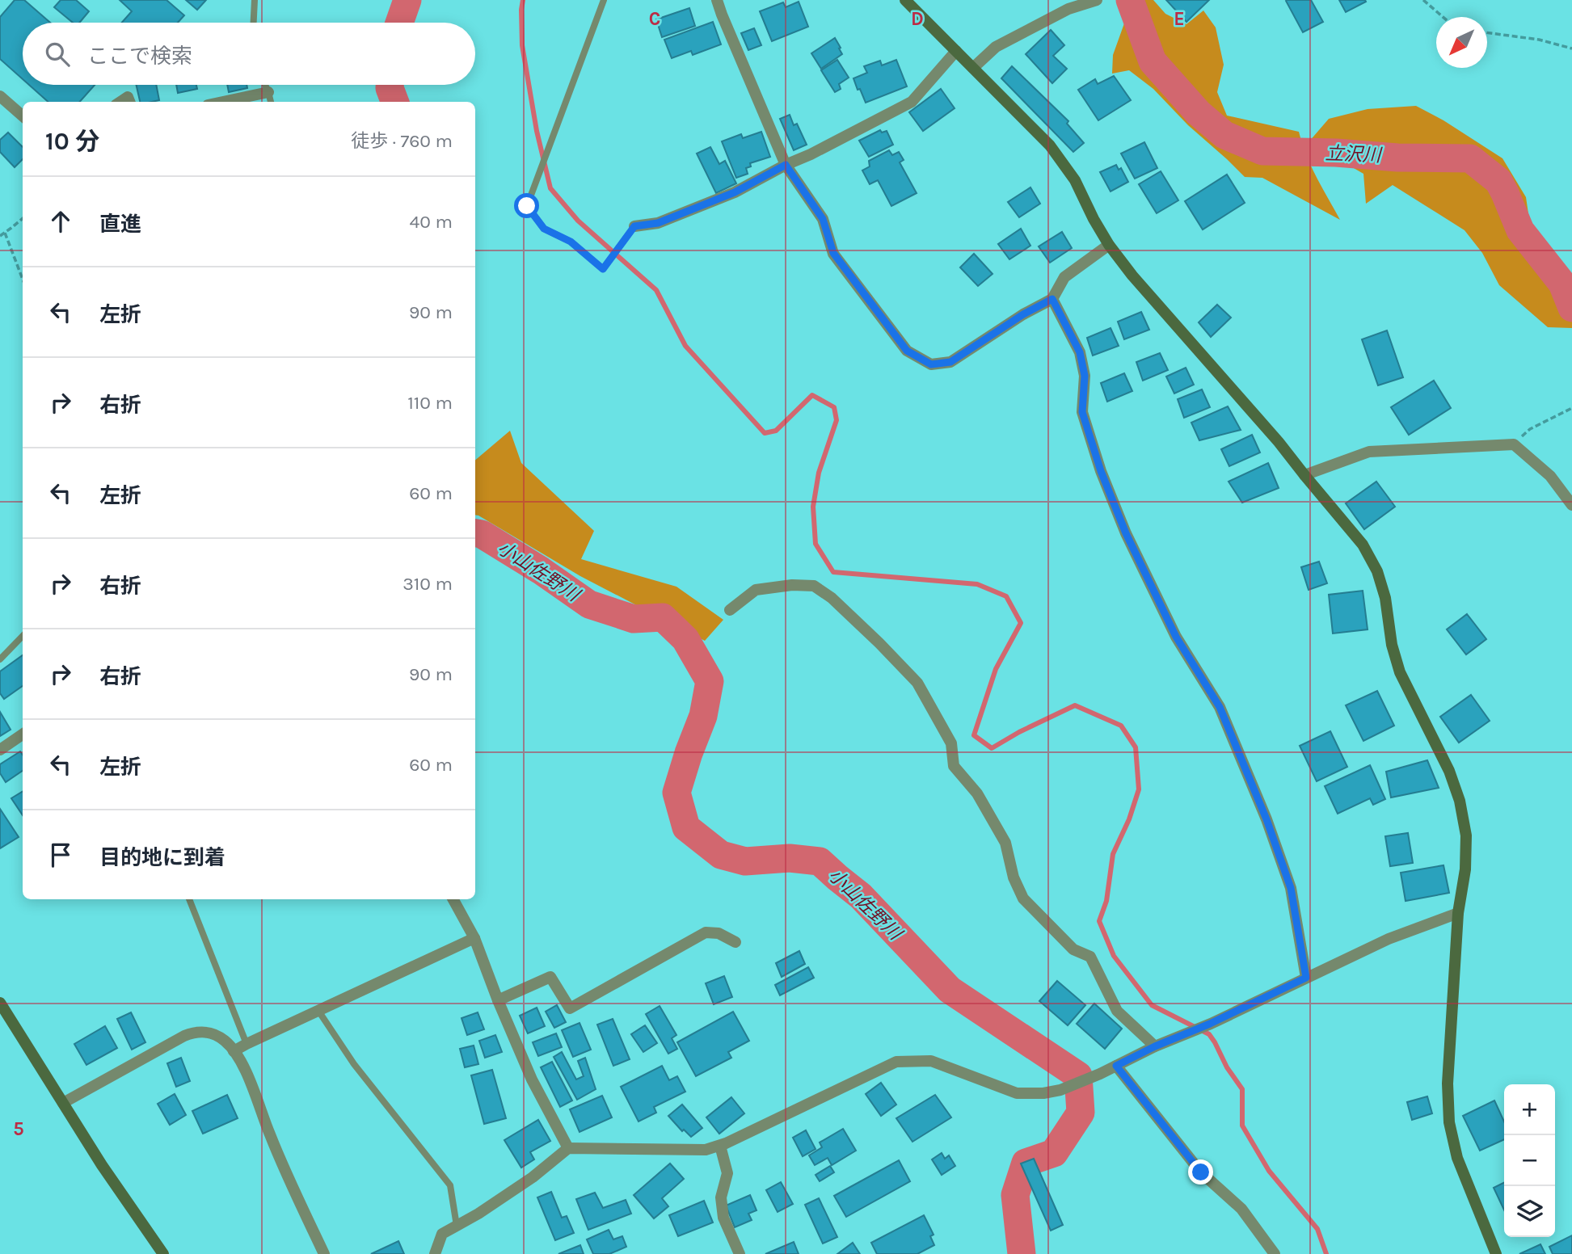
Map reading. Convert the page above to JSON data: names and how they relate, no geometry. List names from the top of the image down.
{
  "water": ["立沢川", "小山佐野川"],
  "north": "bottom left",
  "page": {
    "search": "ここで検索",
    "heading": ["10 分", "徒歩 · 760 m"],
    "list": [
      ["直進", "40 m"],
      ["左折", "90 m"],
      ["右折", "110 m"],
      ["左折", "60 m"],
      ["右折", "310 m"],
      ["右折", "90 m"],
      ["左折", "60 m"],
      "目的地に到着"
    ],
    "map_buttons": ["+", "−"]
  },
  "grid": {
    "columns": ["C", "D", "E"],
    "rows": ["5"]
  }
}
